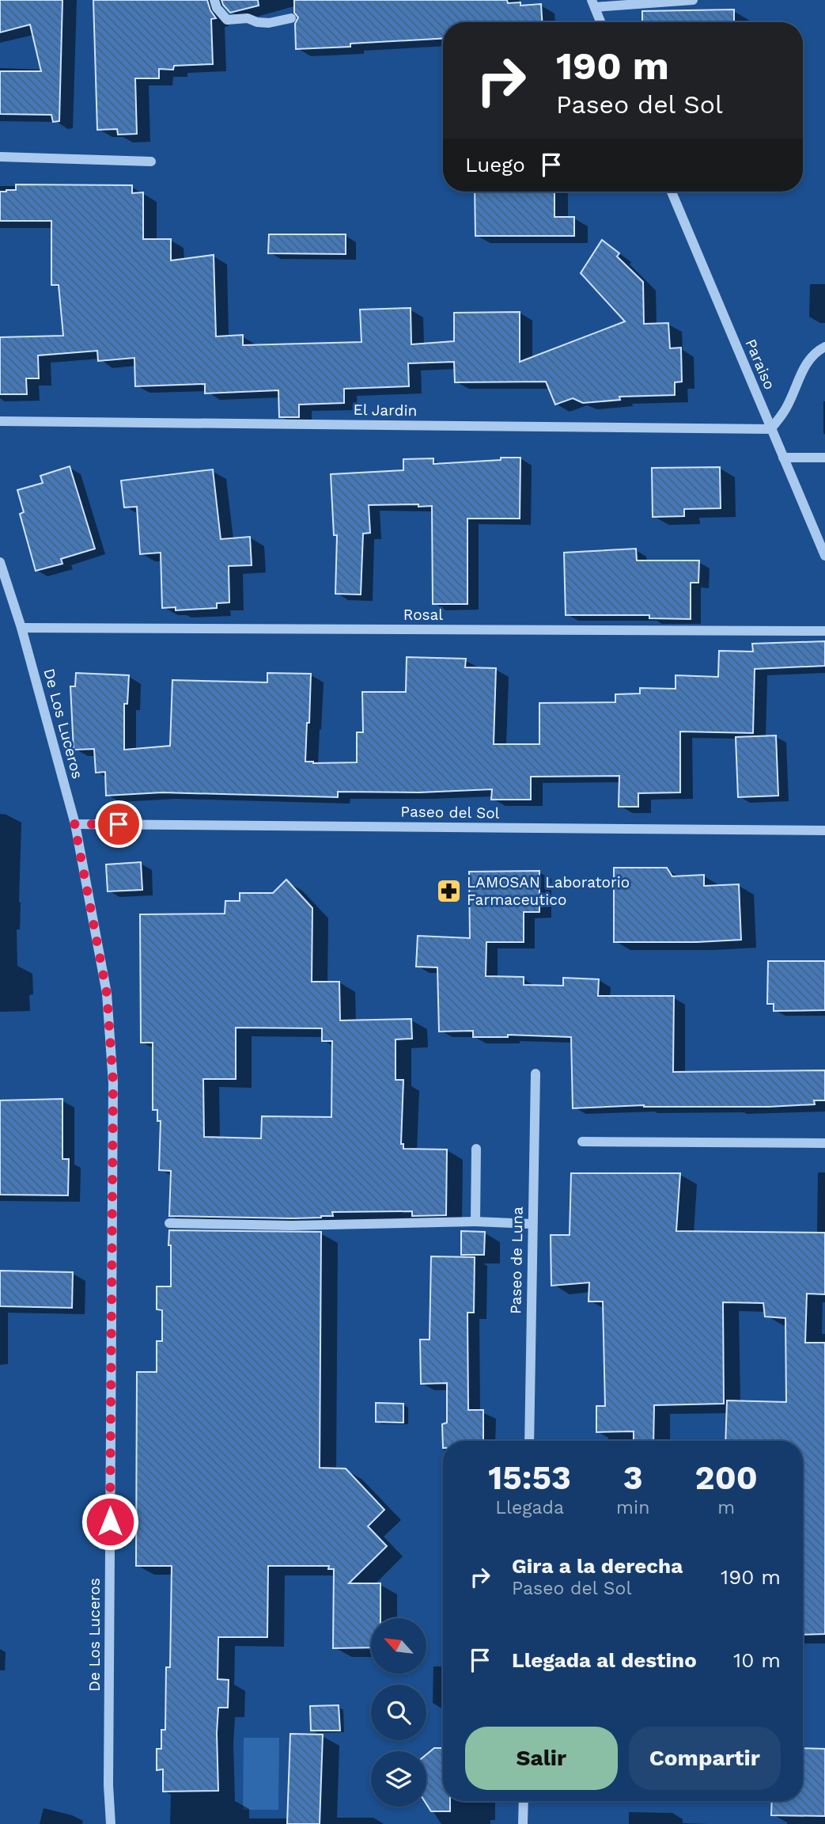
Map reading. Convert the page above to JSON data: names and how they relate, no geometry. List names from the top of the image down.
{
  "streets": {
    "street": [
      "Paraiso",
      "El Jardin",
      "Rosal",
      "De Los Luceros",
      "Paseo del Sol",
      "Paseo de Luna"
    ]
  },
  "crossings": [
    ["Paraiso", "El Jardin"],
    ["Rosal", "De Los Luceros"],
    ["De Los Luceros", "Paseo del Sol"]
  ],
  "places": {
    "pharmacy": ["LAMOSAN Laboratorio Farmaceutico"]
  },
  "north": "top left",
  "page": {
    "turn": ["190 m", "Paseo del Sol"],
    "then": "Luego",
    "eta": [
      "15:53",
      "Llegada",
      "3",
      "min",
      "200",
      "m"
    ],
    "list": [
      {
        "name": "Gira a la derecha",
        "note": "Paseo del Sol",
        "value": "190 m"
      },
      {
        "name": "Llegada al destino",
        "value": "10 m"
      }
    ],
    "buttons": ["Salir", "Compartir"]
  }
}
